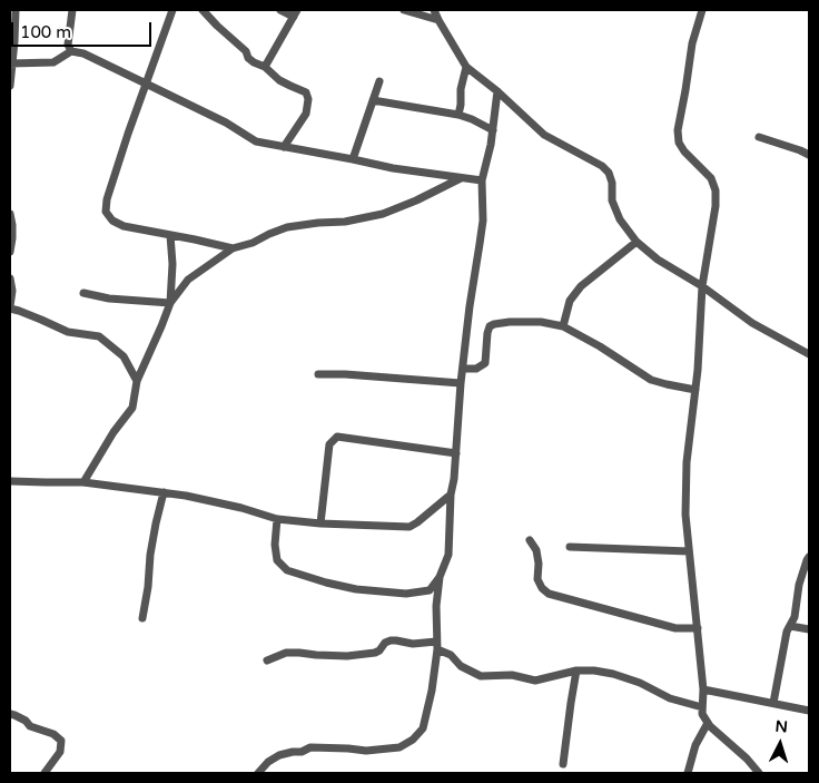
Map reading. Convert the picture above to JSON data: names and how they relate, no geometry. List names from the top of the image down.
{
  "scale_bar": "100 m",
  "north": "top"
}
